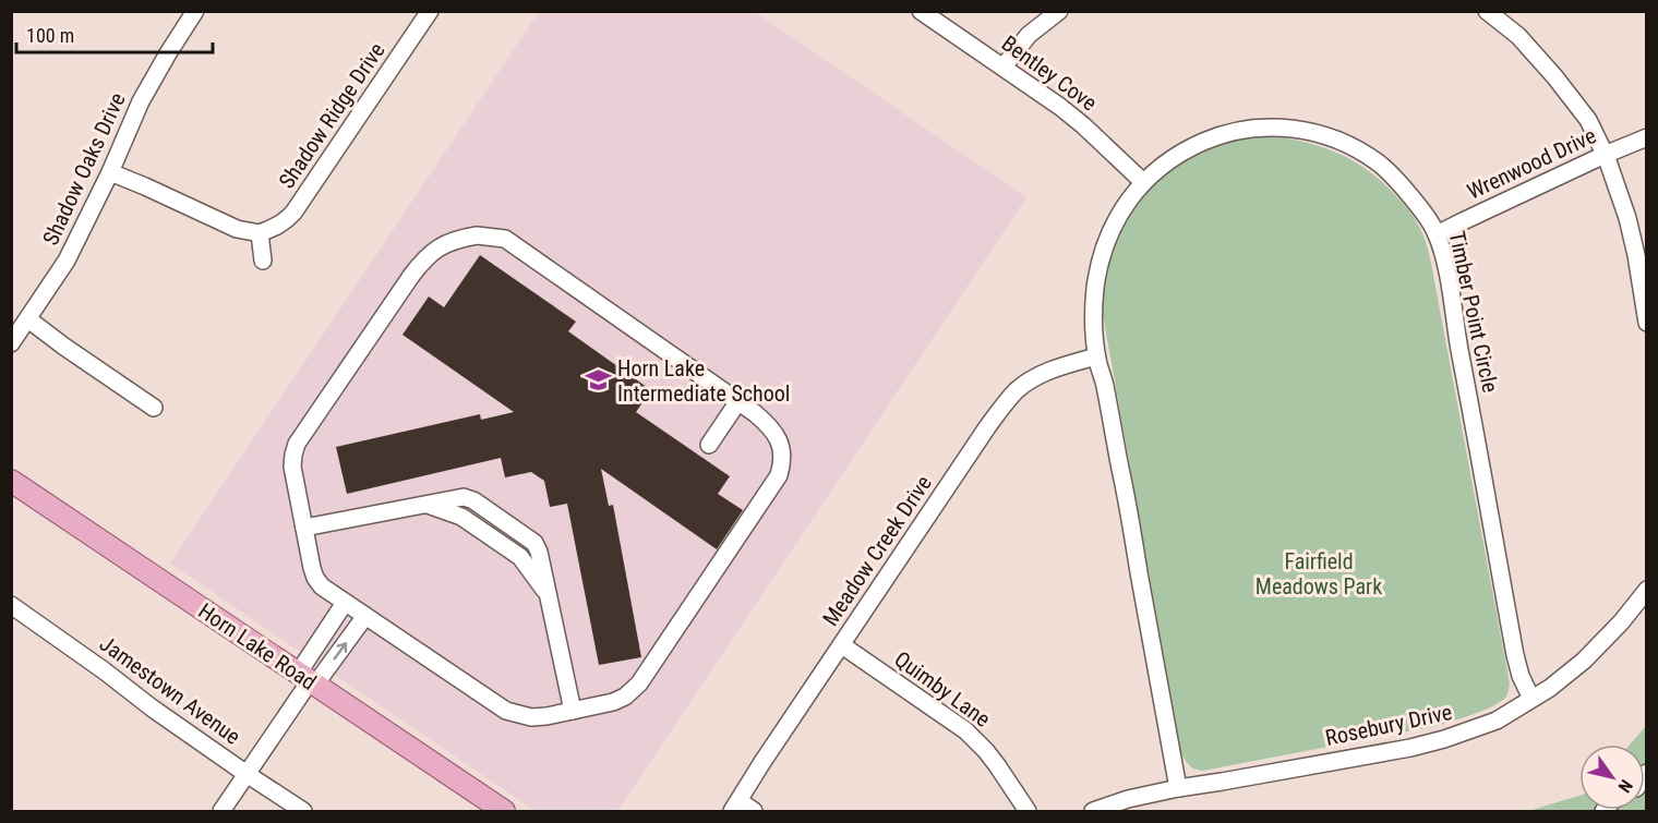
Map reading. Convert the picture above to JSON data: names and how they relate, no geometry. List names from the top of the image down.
{
  "streets": {
    "main road": ["Horn Lake Road"],
    "street": [
      "Bentley Cove",
      "Shadow Ridge Drive",
      "Wrenwood Drive",
      "Shadow Oaks Drive",
      "Timber Point Circle",
      "Meadow Creek Drive",
      "Quimby Lane",
      "Jamestown Avenue",
      "Rosebury Drive"
    ]
  },
  "crossings": [
    ["Bentley Cove", "Timber Point Circle"],
    ["Wrenwood Drive", "Timber Point Circle"],
    ["Timber Point Circle", "Meadow Creek Drive"],
    ["Timber Point Circle", "Rosebury Drive"],
    ["Meadow Creek Drive", "Quimby Lane"]
  ],
  "parks": ["Fairfield Meadows Park"],
  "places": {
    "school or university": ["Horn Lake Intermediate School"]
  },
  "scale_bar": "100 m",
  "north": "bottom right"
}
